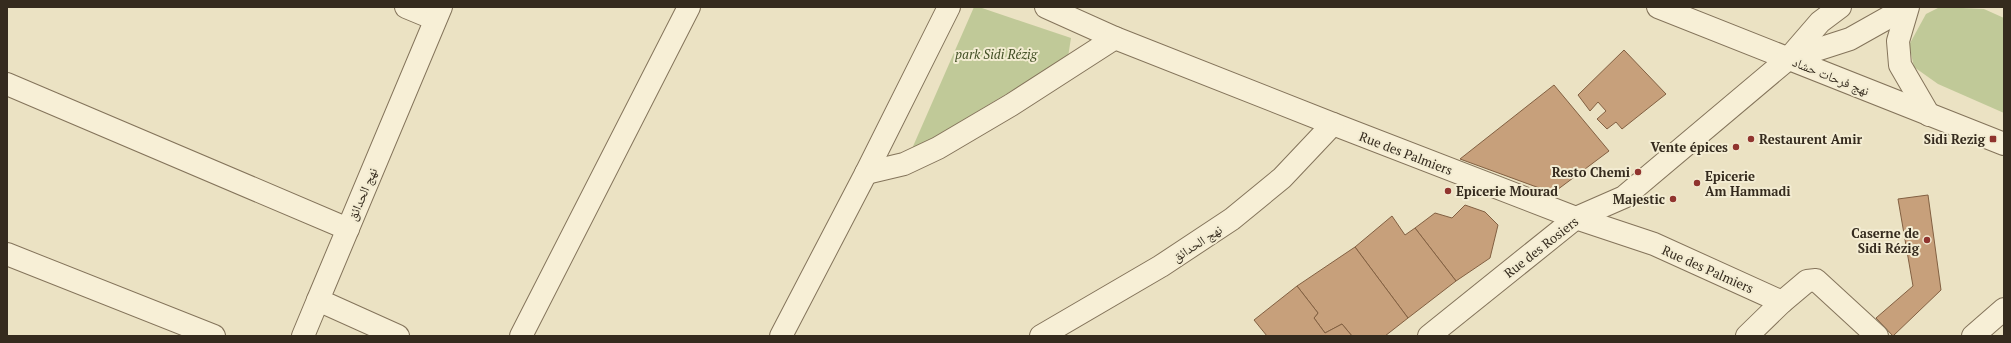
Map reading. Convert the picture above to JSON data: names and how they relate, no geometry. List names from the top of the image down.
{
  "streets": {
    "street": [
      "نهج فرحات حشاد",
      "Rue des Palmiers",
      "نهج الحدائق",
      "Rue des Rosiers"
    ]
  },
  "crossings": [
    ["نهج فرحات حشاد", "Rue des Rosiers"],
    ["Rue des Palmiers", "نهج الحدائق"],
    ["Rue des Palmiers", "Rue des Rosiers"]
  ],
  "parks": ["park Sidi Rézig"],
  "places": {
    "other": [
      "Restaurent Amir",
      "Vente épices",
      "Resto Chemi",
      "Epicerie Am Hammadi",
      "Epicerie Mourad",
      "Majestic",
      "Caserne de Sidi Rézig"
    ],
    "transit": ["Sidi Rezig"]
  }
}
